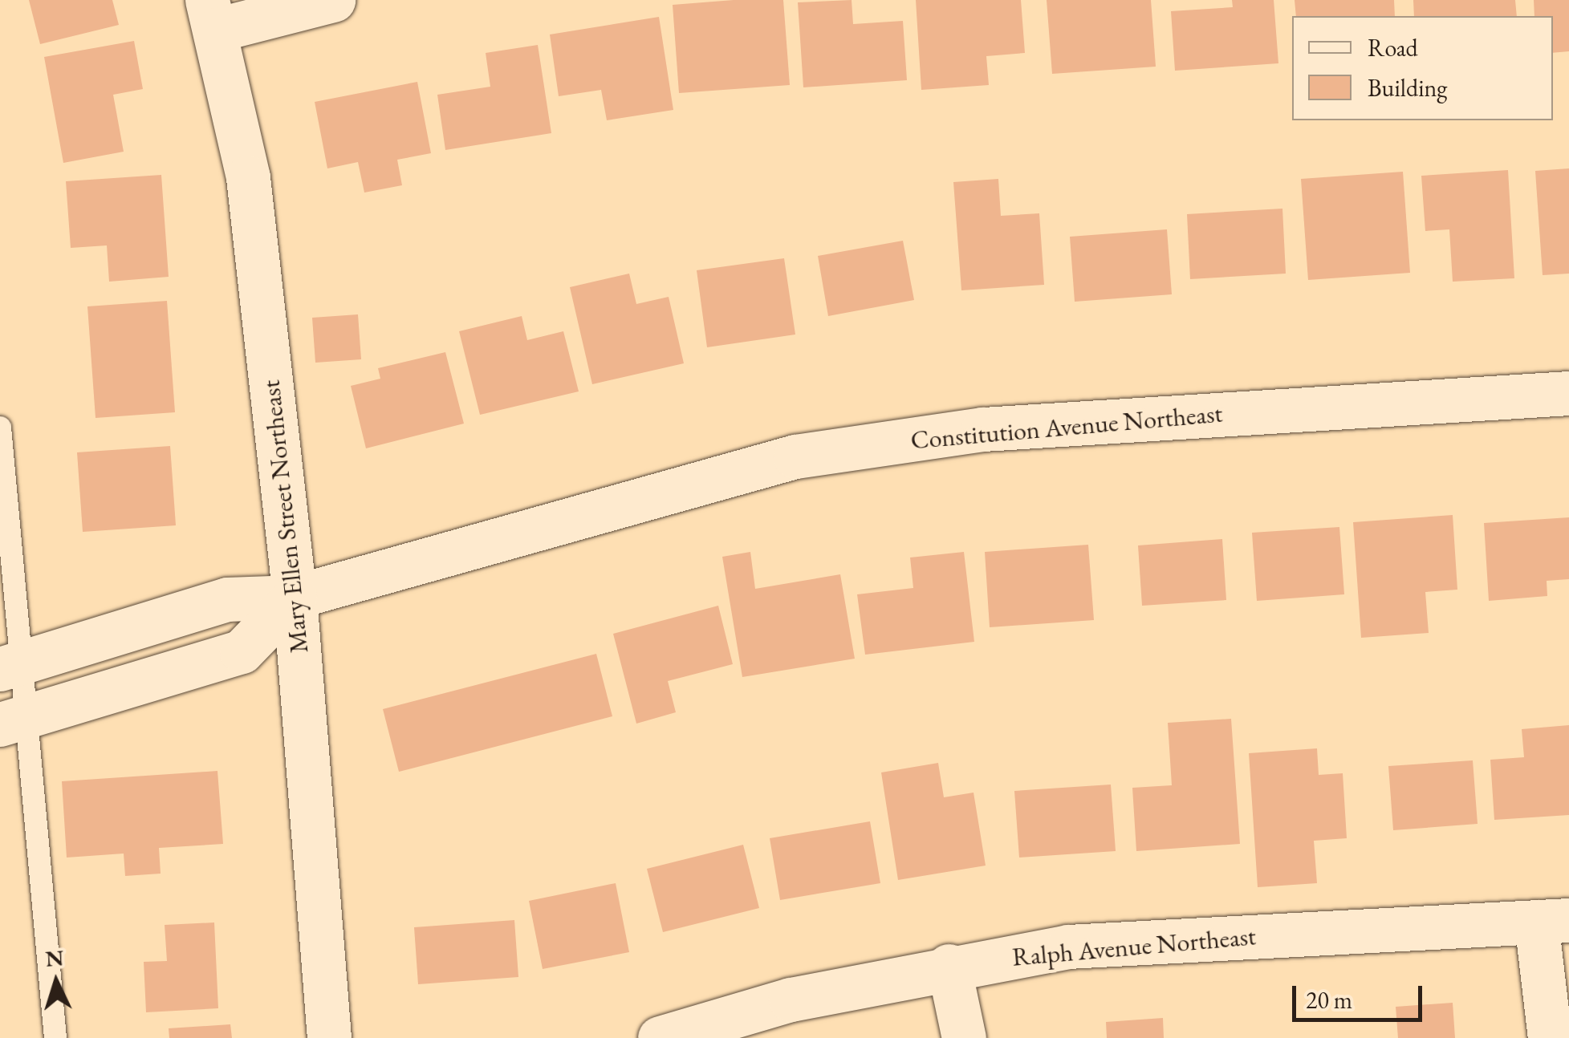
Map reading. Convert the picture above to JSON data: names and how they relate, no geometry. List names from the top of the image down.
{
  "streets": {
    "street": ["Constitution Avenue Northeast", "Mary Ellen Street Northeast", "Ralph Avenue Northeast"]
  },
  "crossings": [
    ["Constitution Avenue Northeast", "Mary Ellen Street Northeast"]
  ],
  "legend": ["Road", "Building"],
  "scale_bar": "20 m",
  "north": "top"
}
